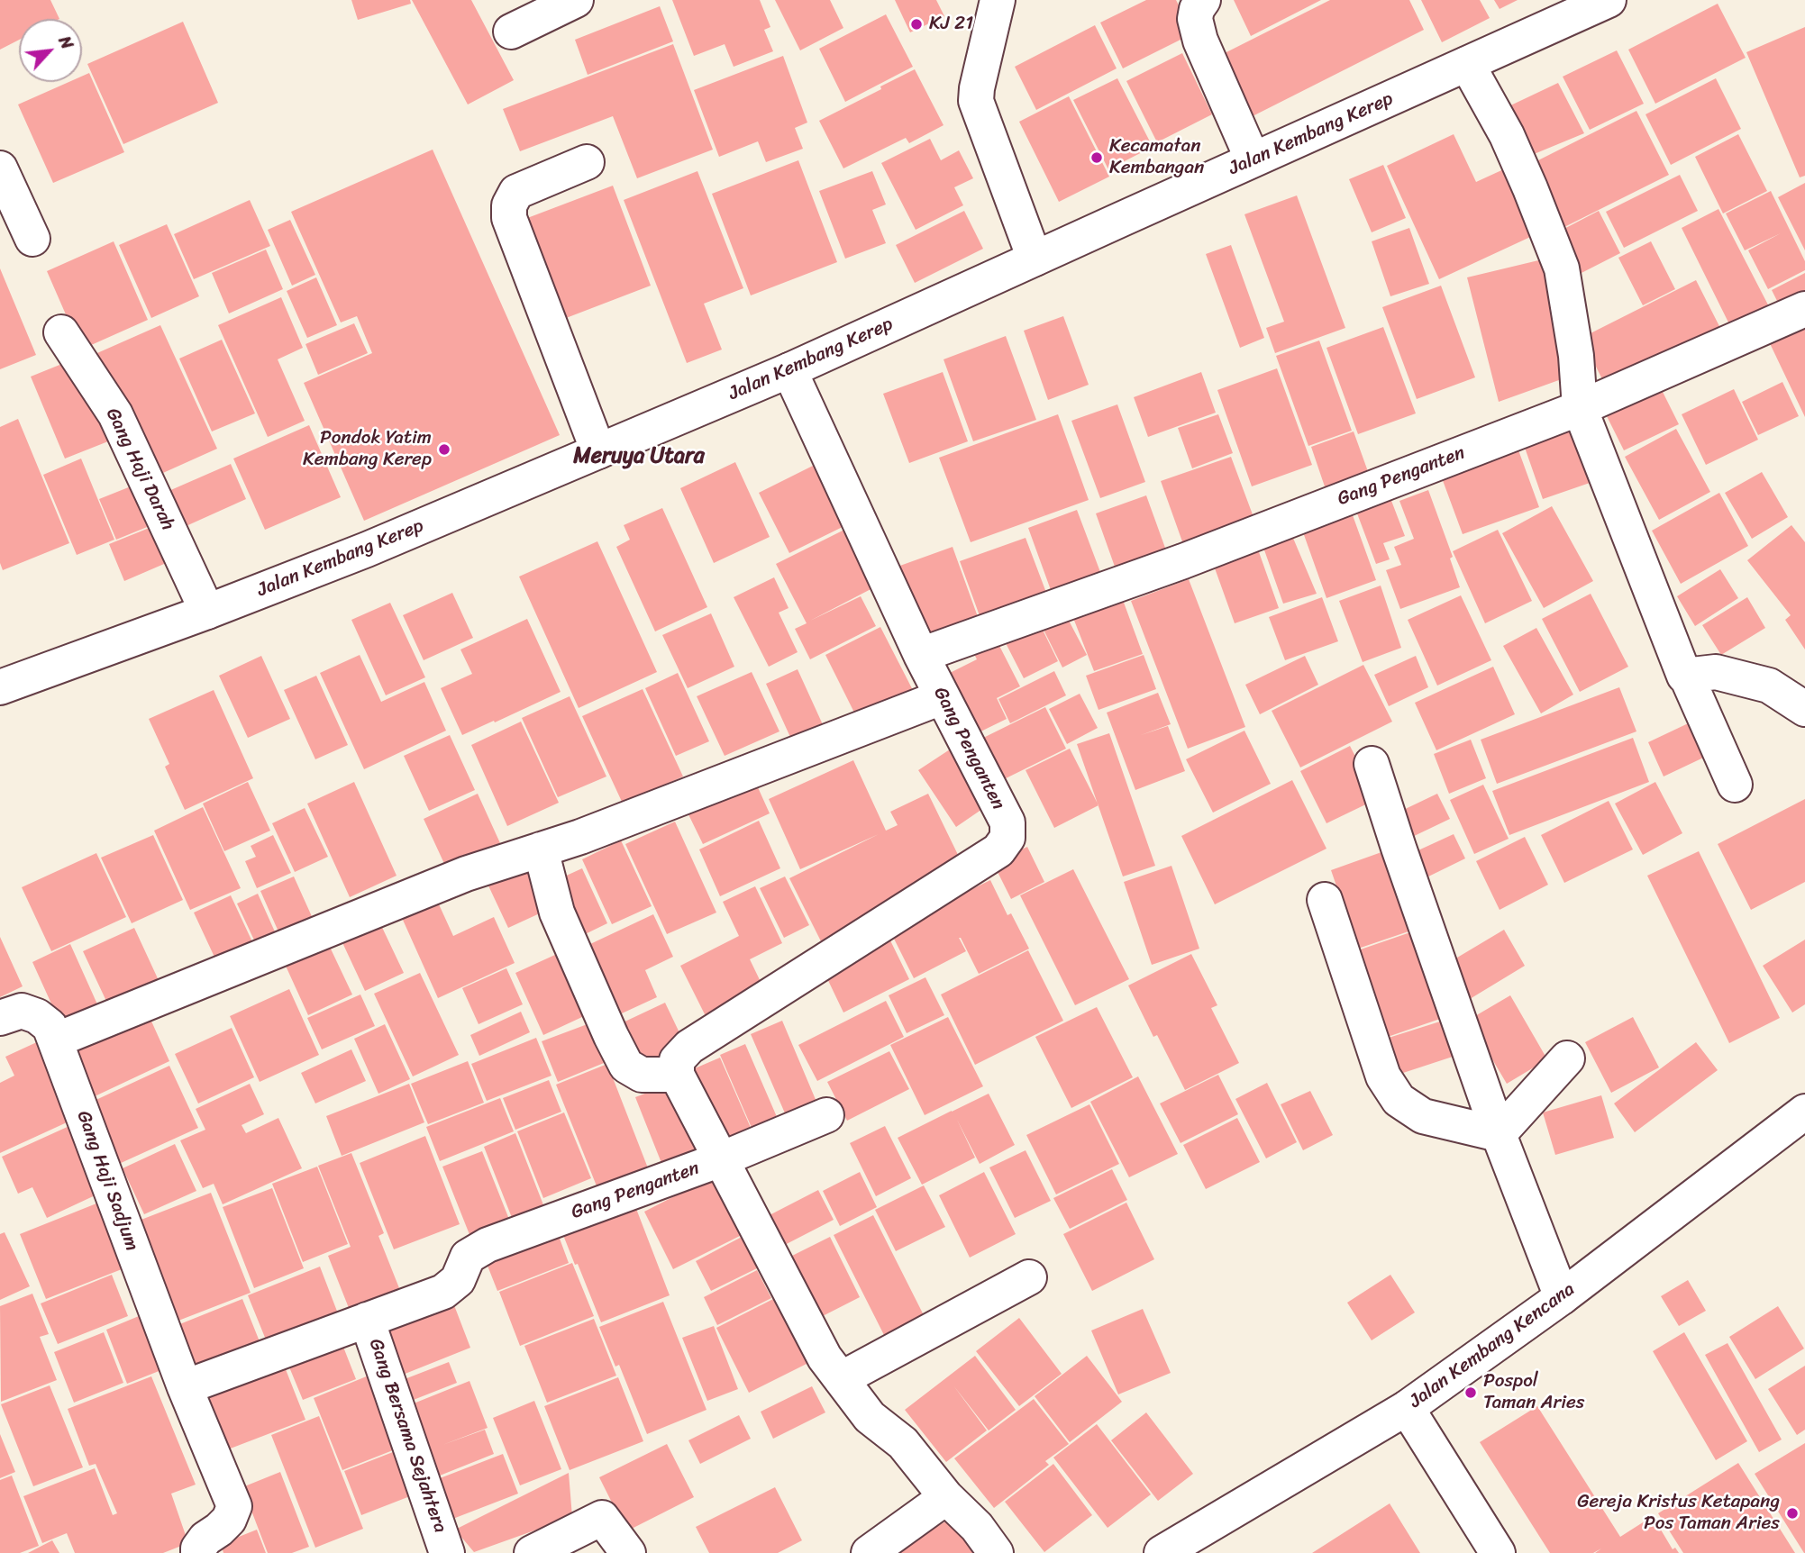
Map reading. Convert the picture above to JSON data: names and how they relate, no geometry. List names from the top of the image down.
{
  "streets": {
    "street": [
      "Jalan Kembang Kerep",
      "Gang Haji Darah",
      "Gang Penganten",
      "Gang Haji Sadjum",
      "Jalan Kembang Kencana",
      "Gang Bersama Sejahtera"
    ]
  },
  "crossings": [
    ["Jalan Kembang Kerep", "Gang Haji Darah"],
    ["Jalan Kembang Kerep", "Gang Penganten"],
    ["Gang Penganten", "Gang Haji Sadjum"],
    ["Gang Penganten", "Gang Bersama Sejahtera"]
  ],
  "districts": ["Meruya Utara"],
  "places": [
    "KJ 21",
    "Kecamatan Kembangan",
    "Pondok Yatim Kembang Kerep",
    "Pospol Taman Aries",
    "Gereja Kristus Ketapang Pos Taman Aries"
  ],
  "north": "top right"
}
